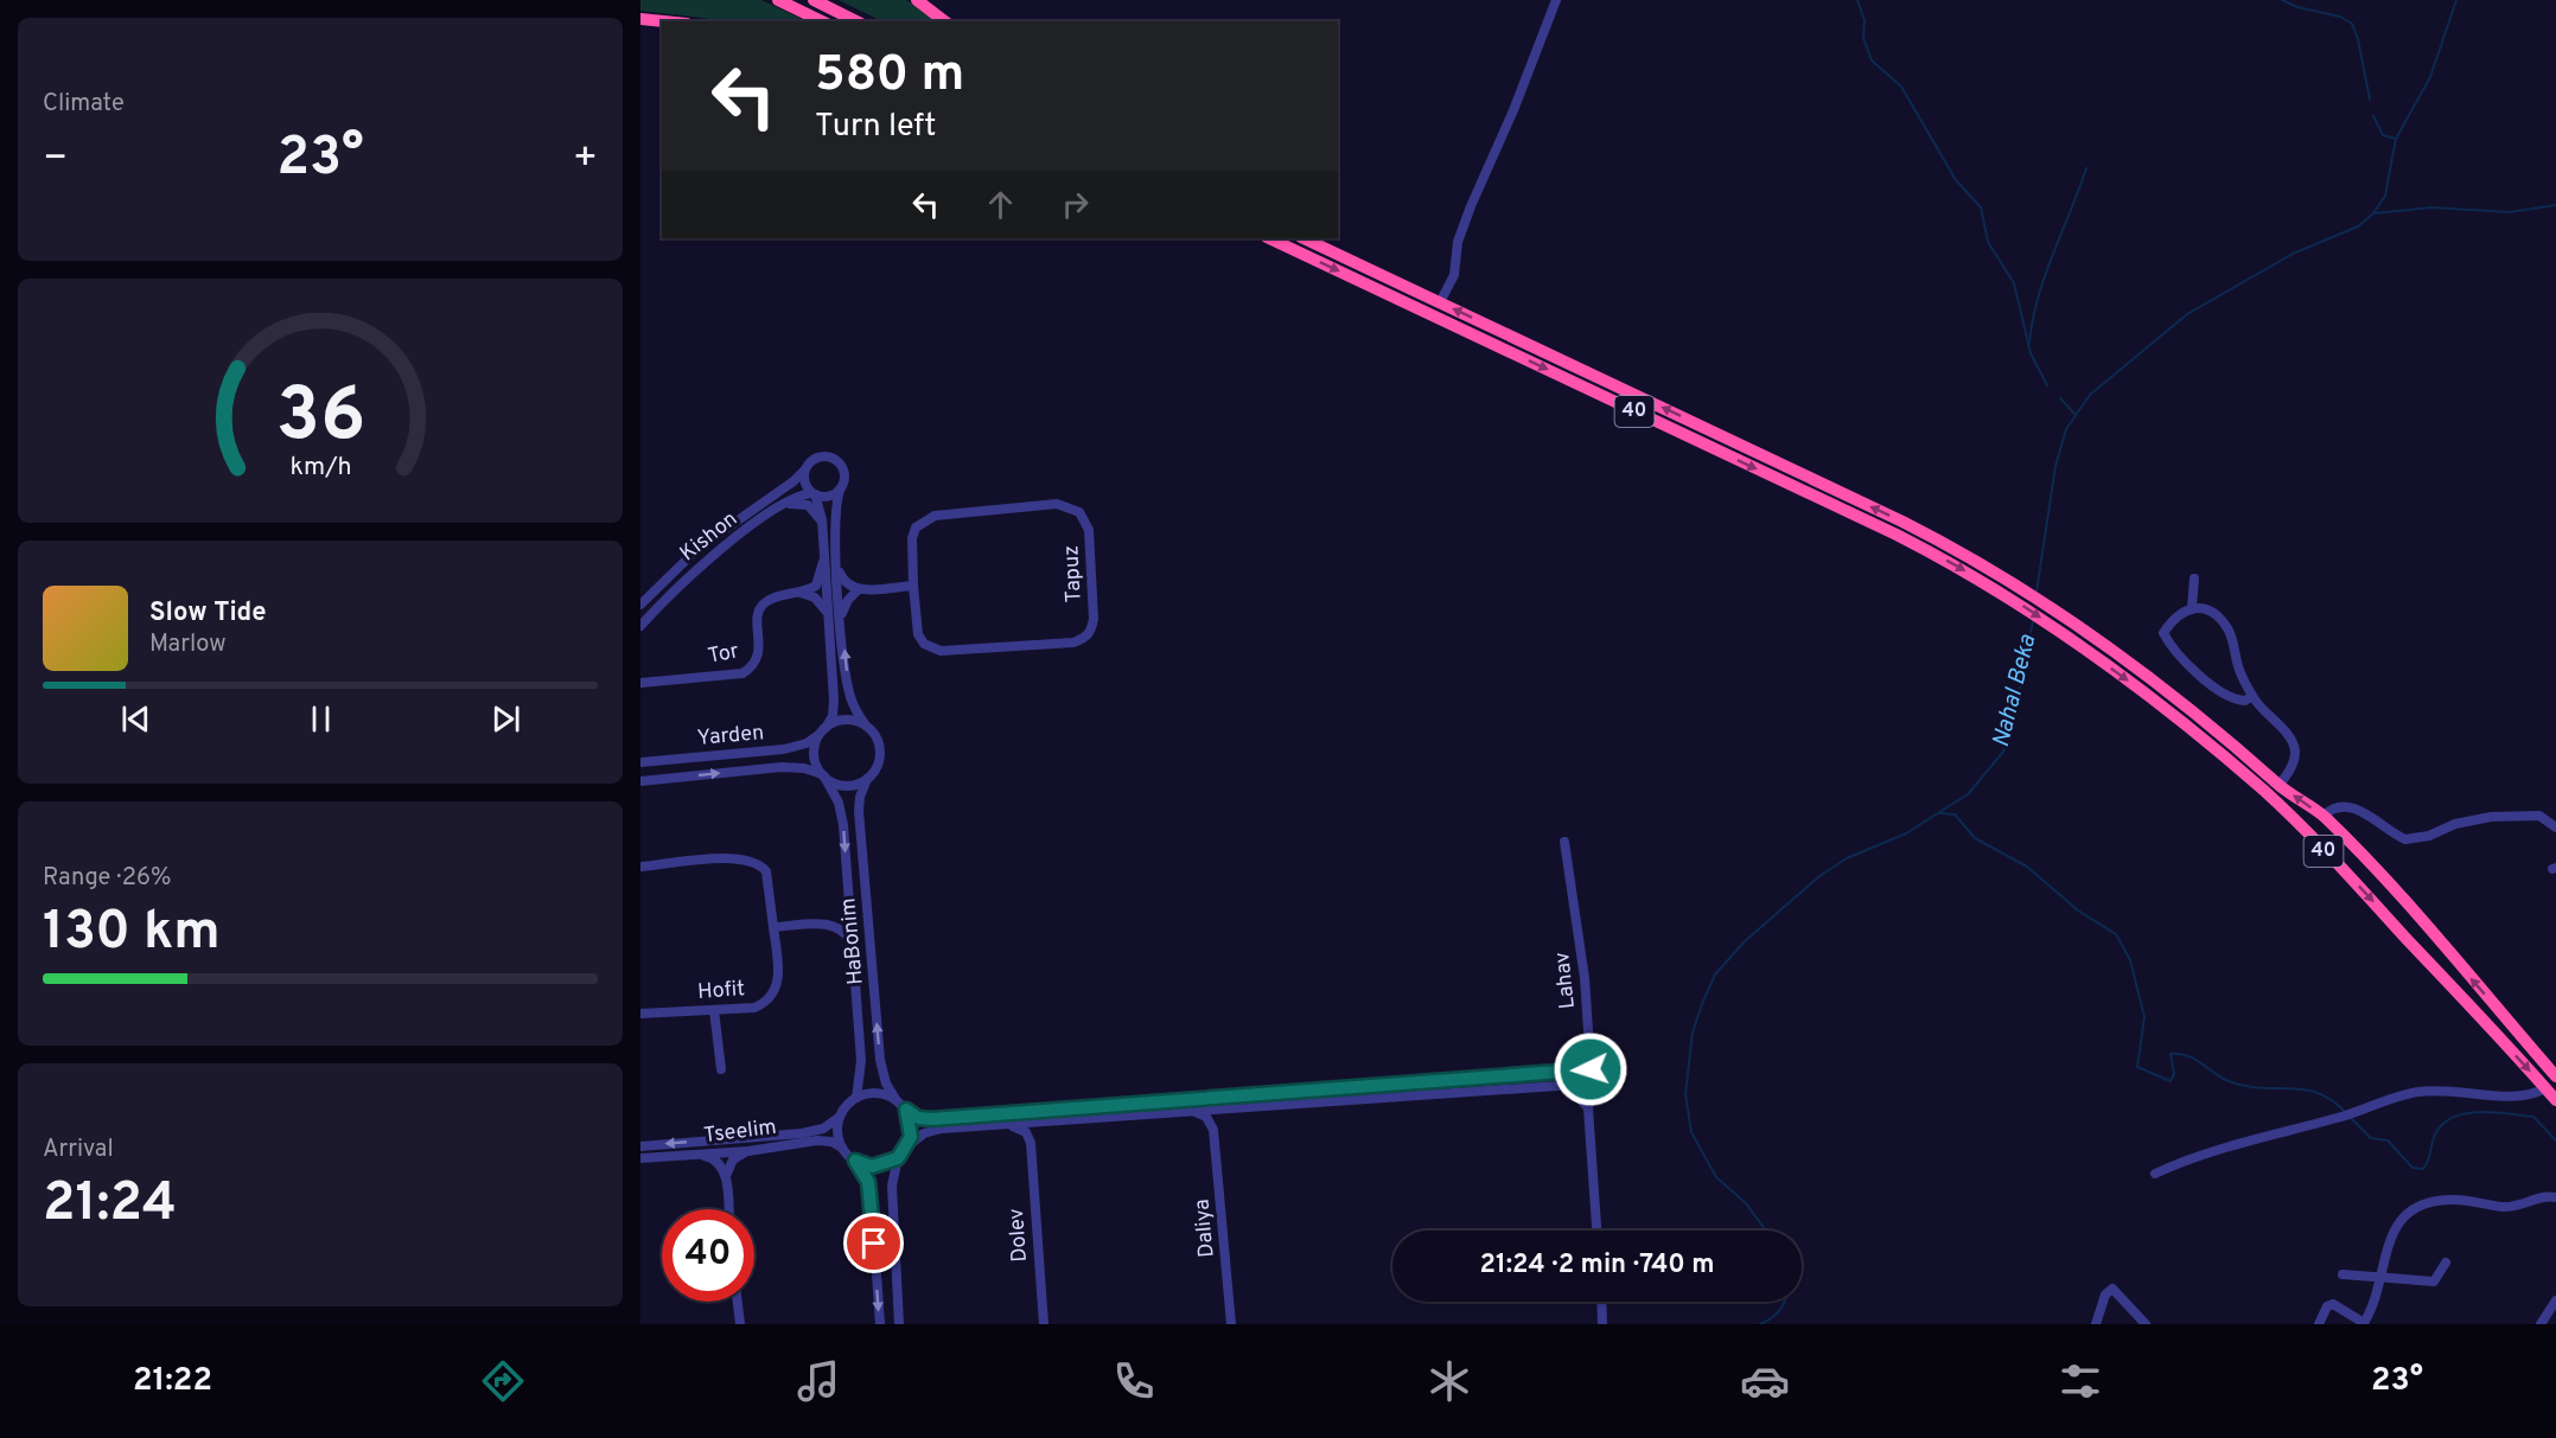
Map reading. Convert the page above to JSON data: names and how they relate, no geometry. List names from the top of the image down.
{
  "streets": {
    "highway": ["40"],
    "street": [
      "Kishon",
      "Tapuz",
      "Tor",
      "Yarden",
      "HaBonim",
      "Lahav",
      "Hofit",
      "Tseelim",
      "Daliya",
      "Dolev"
    ]
  },
  "crossings": [
    ["Yarden", "HaBonim"],
    ["HaBonim", "Tseelim"]
  ],
  "water": ["Nahal Beka"],
  "page": {
    "tile": [
      "Climate",
      ["Range · 26%", "130 km"],
      ["Arrival", "21:24"]
    ],
    "turn": ["580 m", "Turn left"],
    "heat": ["−", "23°", "+"],
    "song": ["Slow Tide", "Marlow"],
    "limit": "40",
    "trip": "21:24 · 2 min · 740 m",
    "tabs": ["21:22", "23°"],
    "gauge": ["36", "km/h"]
  }
}
